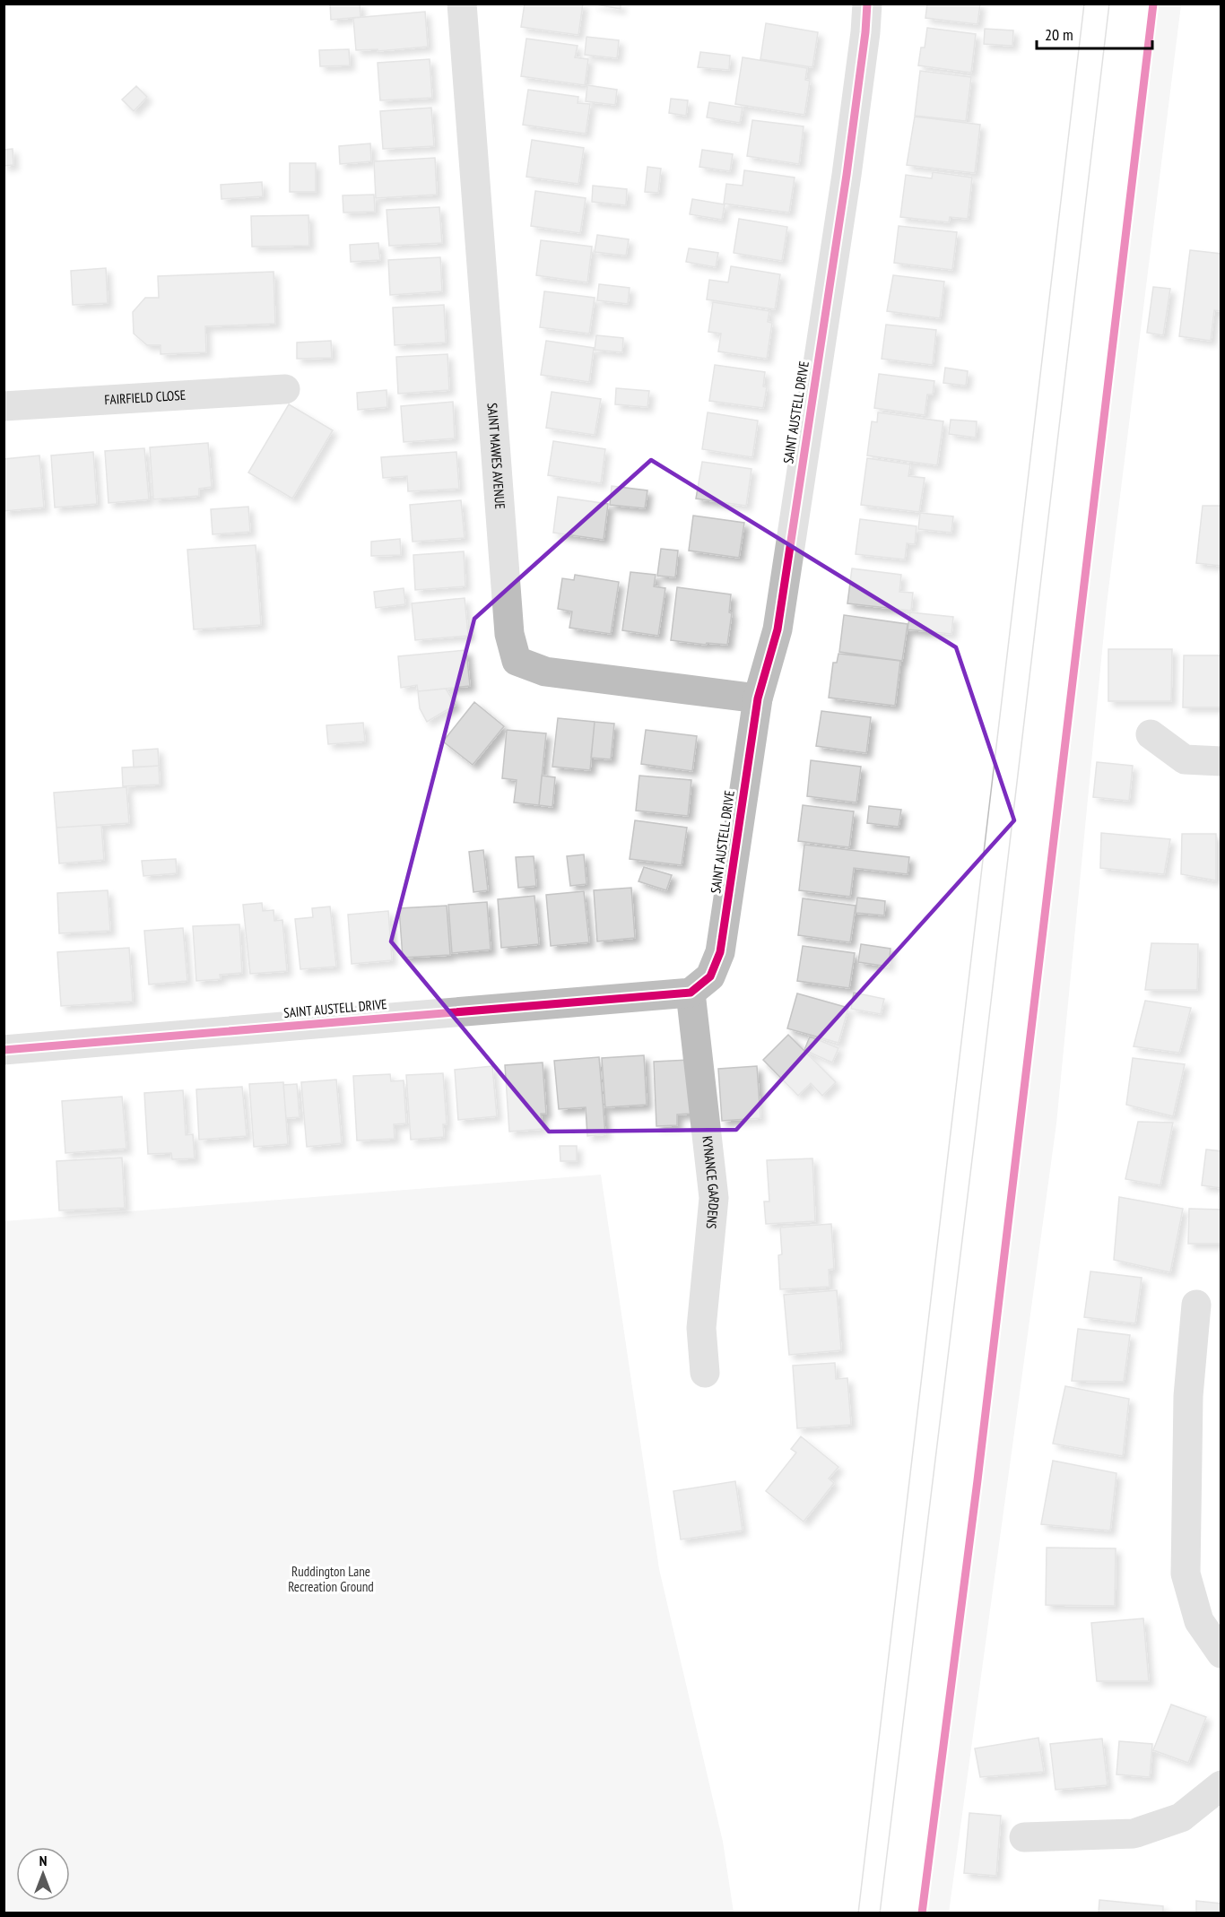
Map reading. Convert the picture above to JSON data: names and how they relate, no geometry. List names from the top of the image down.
{
  "streets": {
    "street": [
      "FAIRFIELD CLOSE",
      "SAINT AUSTELL DRIVE",
      "SAINT MAWES AVENUE",
      "KYNANCE GARDENS"
    ]
  },
  "crossings": [
    ["SAINT AUSTELL DRIVE", "SAINT MAWES AVENUE"],
    ["SAINT AUSTELL DRIVE", "KYNANCE GARDENS"]
  ],
  "parks": ["Ruddington Lane Recreation Ground"],
  "scale_bar": "20 m",
  "north": "top"
}
